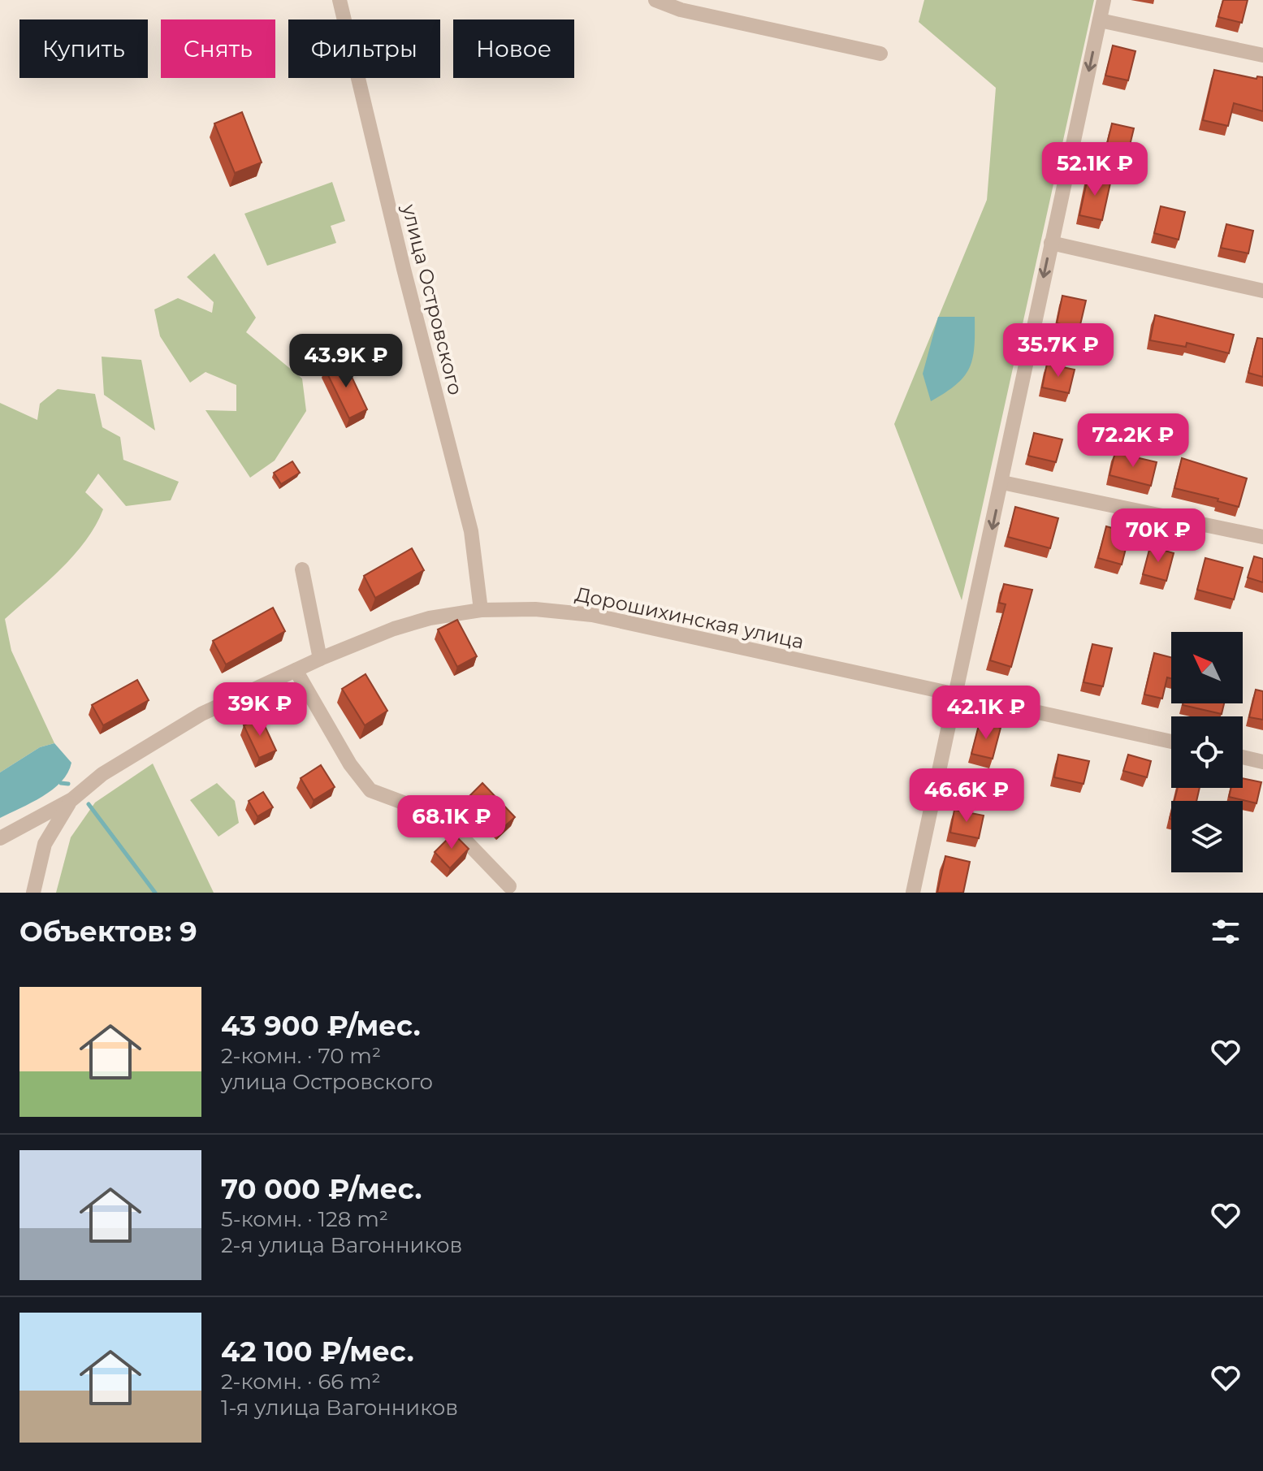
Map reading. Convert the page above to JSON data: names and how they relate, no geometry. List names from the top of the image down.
{
  "streets": {
    "street": ["улица Островского", "Дорошихинская улица"]
  },
  "crossings": [
    ["улица Островского", "Дорошихинская улица"]
  ],
  "north": "top left",
  "page": {
    "chip": [
      "Купить",
      "Снять",
      "Фильтры",
      "Новое"
    ],
    "price": [
      "52.1K ₽",
      "35.7K ₽",
      "43.9K ₽",
      "72.2K ₽",
      "70K ₽",
      "39K ₽",
      "42.1K ₽",
      "46.6K ₽",
      "68.1K ₽"
    ],
    "heading": "Объектов: 9",
    "list": [
      {
        "name": "43 900 ₽/мес.",
        "note": "2-комн. · 70 m² · улица Островского"
      },
      {
        "name": "70 000 ₽/мес.",
        "note": "5-комн. · 128 m² · 2-я улица Вагонников"
      },
      {
        "name": "42 100 ₽/мес.",
        "note": "2-комн. · 66 m² · 1-я улица Вагонников"
      }
    ]
  }
}
